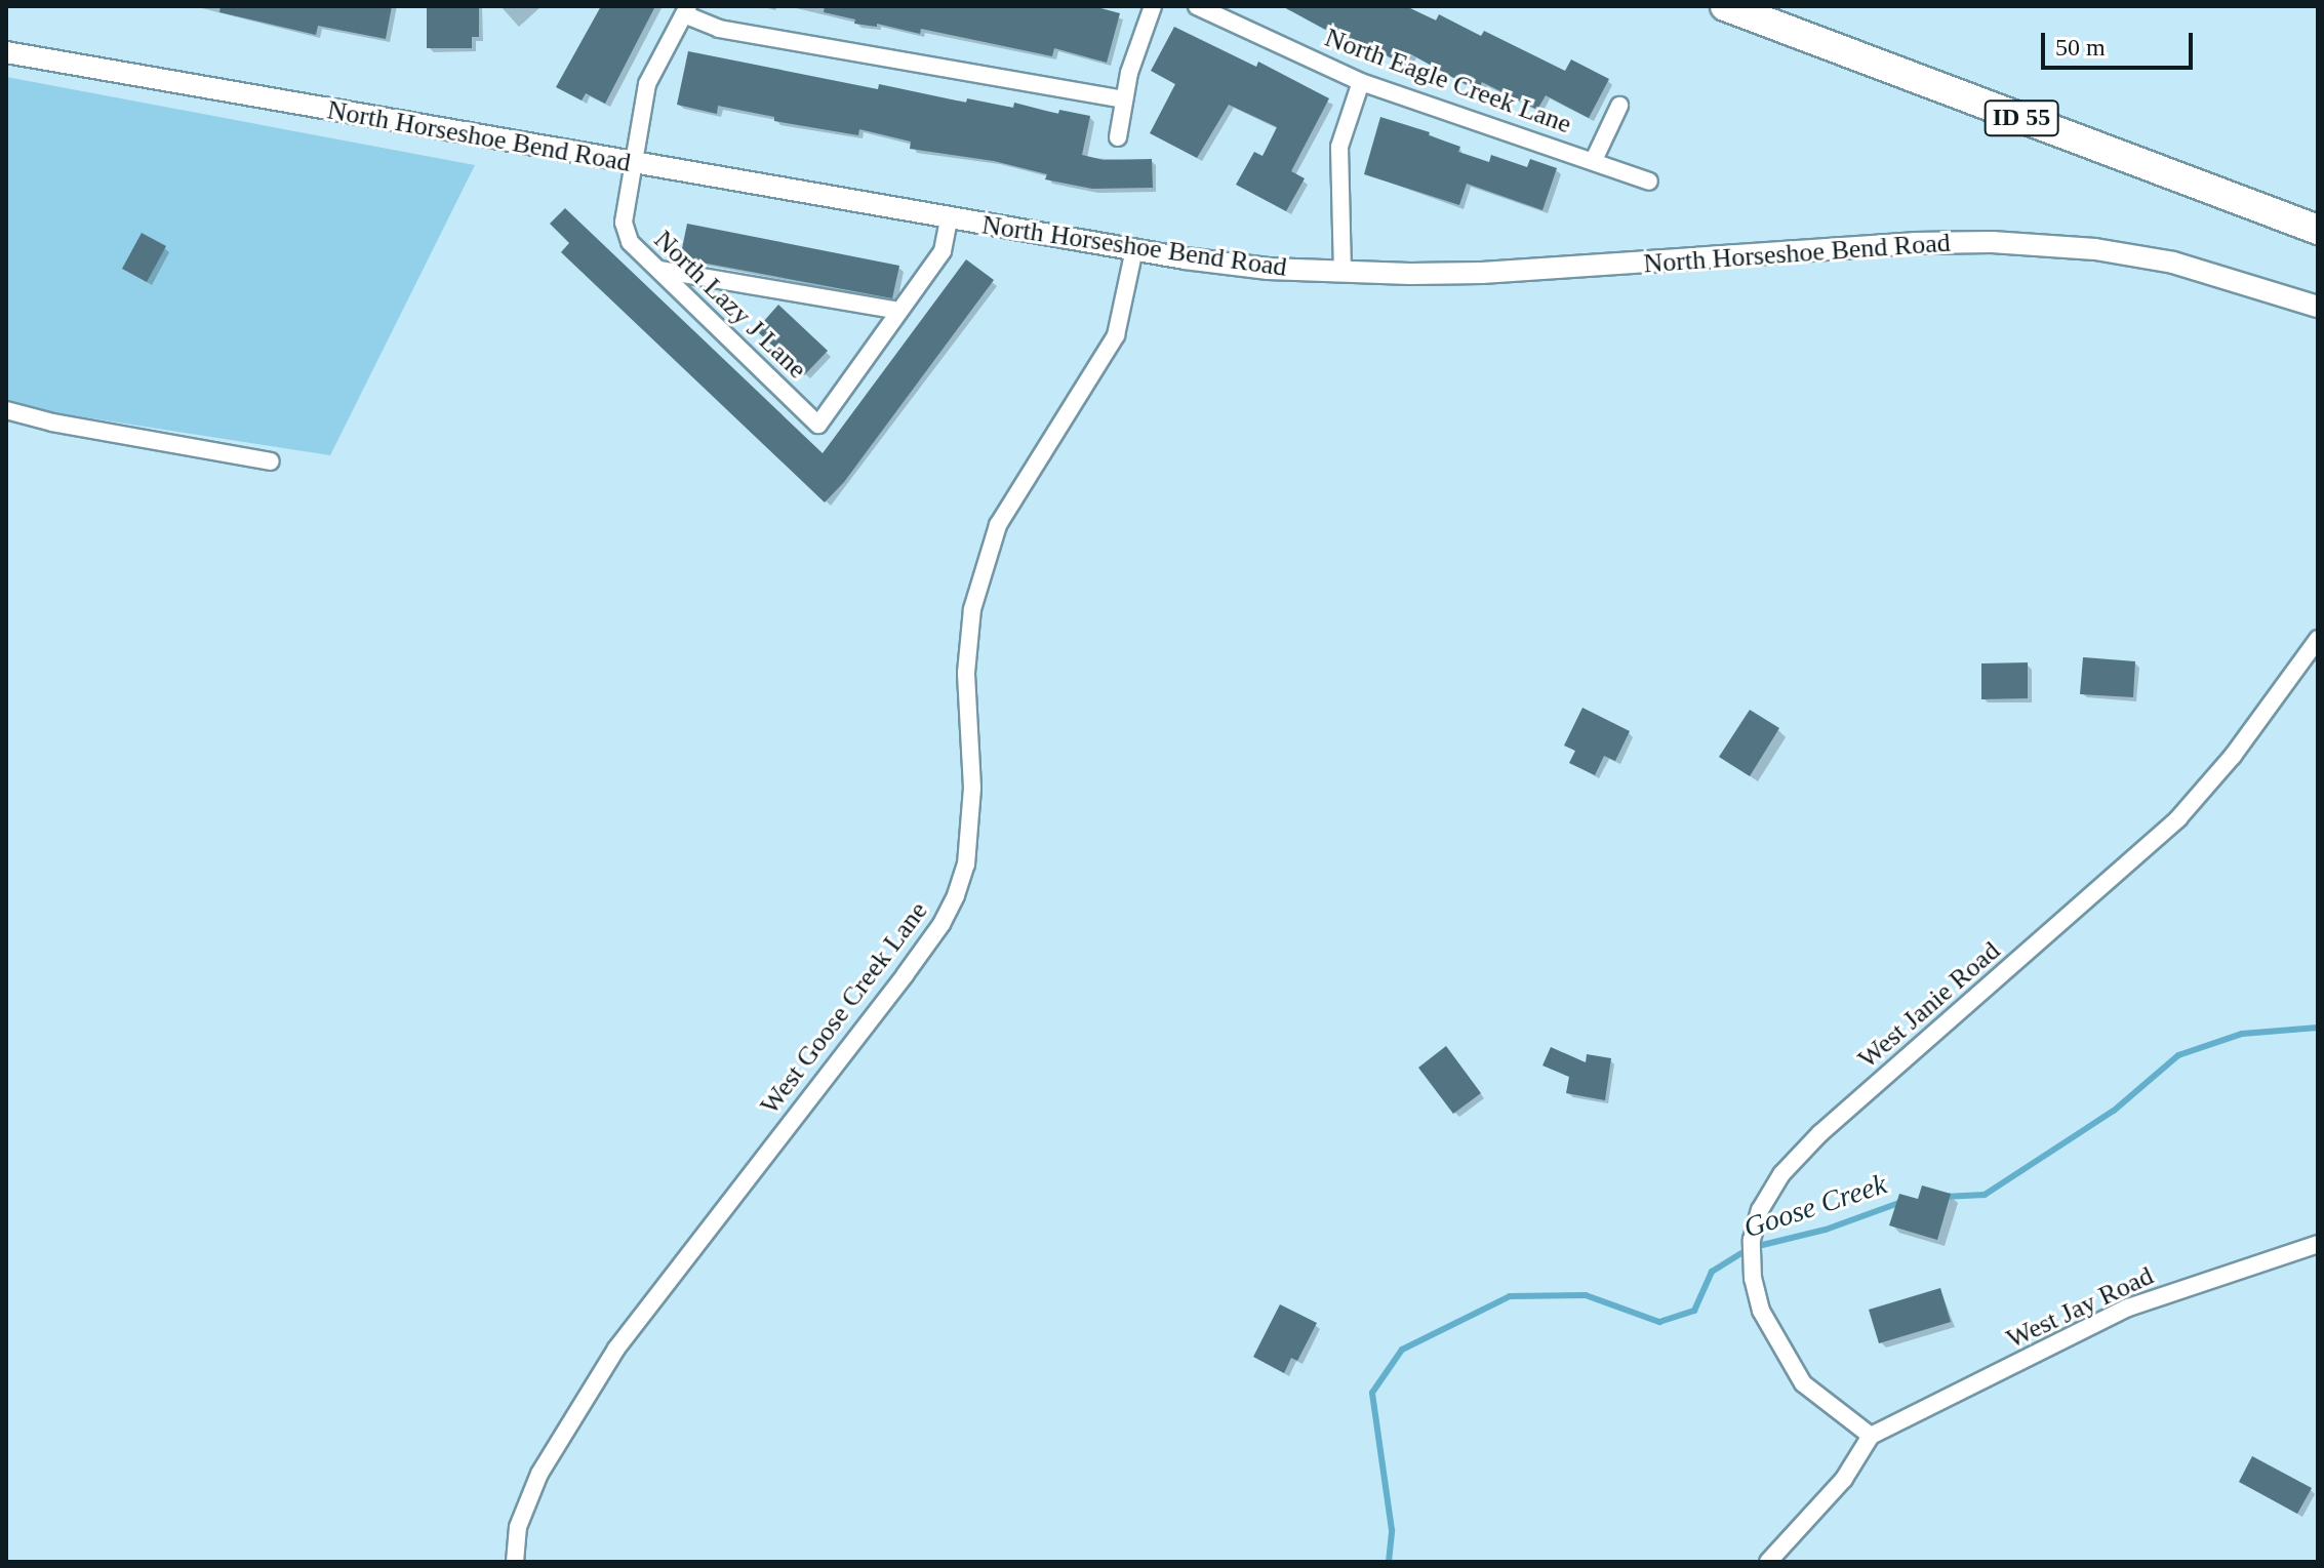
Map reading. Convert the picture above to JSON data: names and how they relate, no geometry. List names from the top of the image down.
{
  "streets": {
    "highway": ["ID 55"],
    "street": [
      "North Eagle Creek Lane",
      "North Horseshoe Bend Road",
      "North Lazy J Lane",
      "West Janie Road",
      "West Goose Creek Lane",
      "West Jay Road"
    ]
  },
  "crossings": [
    ["North Horseshoe Bend Road", "North Lazy J Lane"],
    ["North Horseshoe Bend Road", "West Goose Creek Lane"],
    ["West Janie Road", "West Jay Road"]
  ],
  "water": ["Goose Creek"],
  "scale_bar": "50 m"
}
